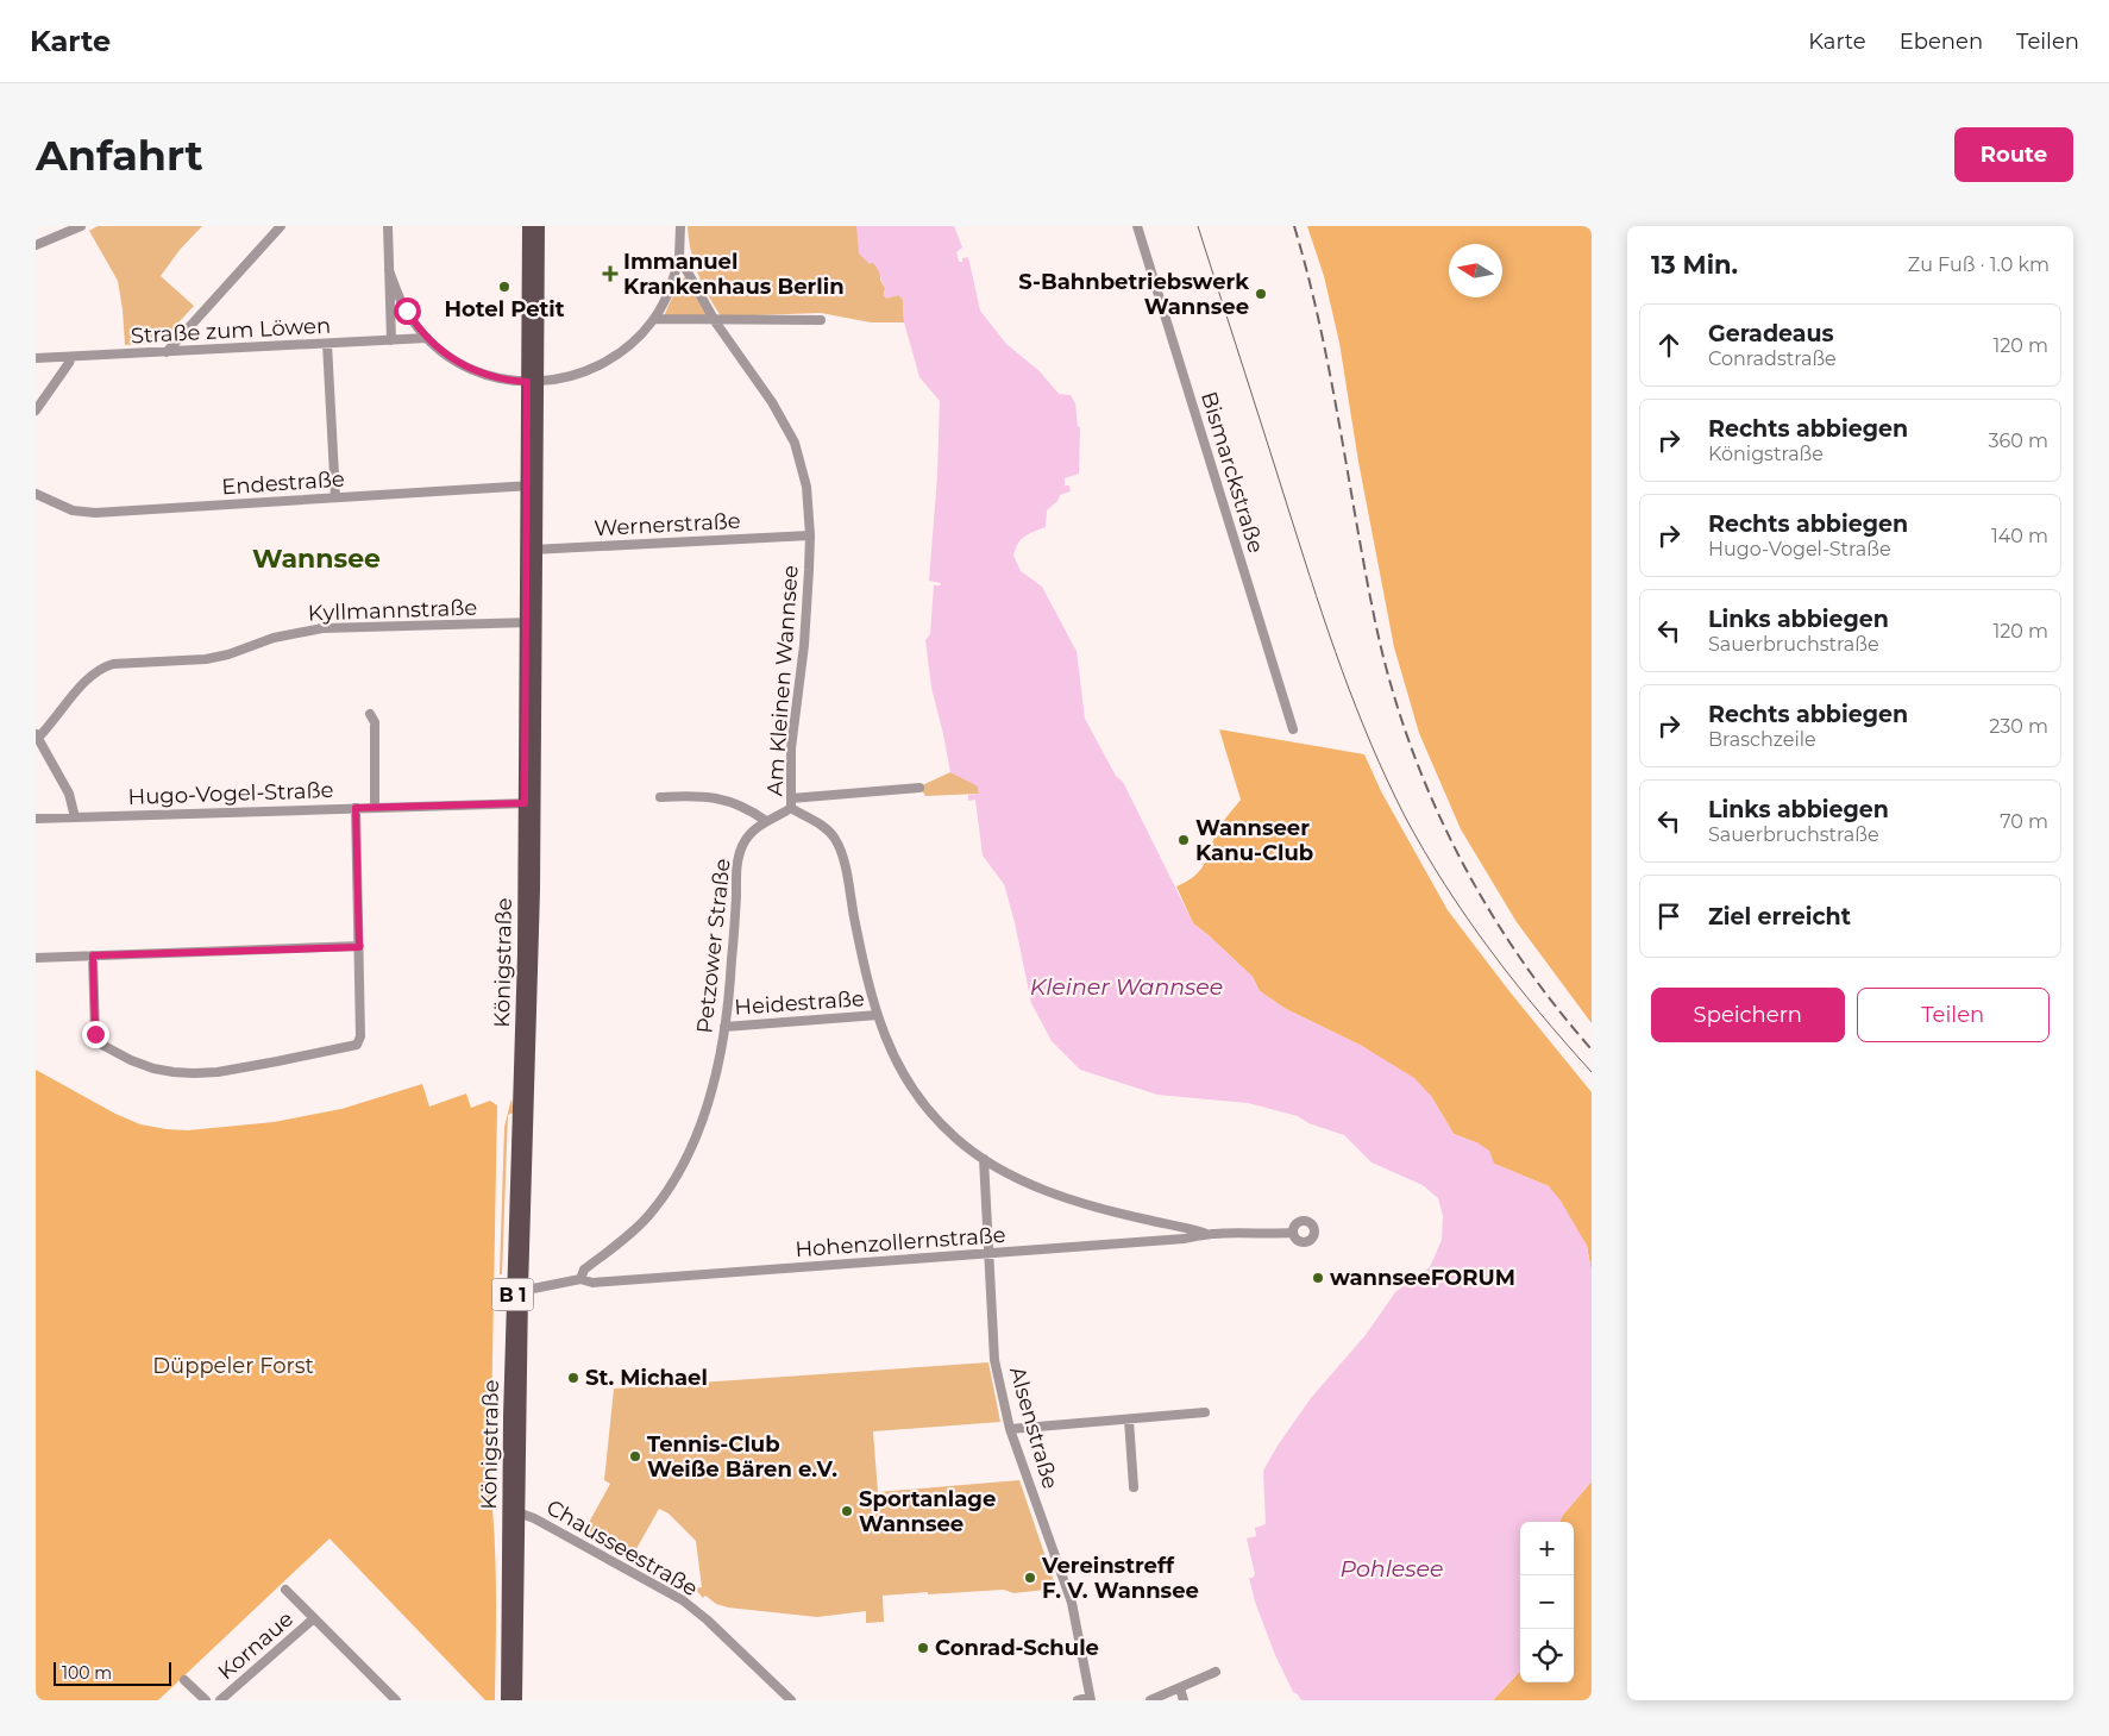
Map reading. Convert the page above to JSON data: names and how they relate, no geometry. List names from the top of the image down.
{
  "streets": {
    "main road": ["Königstraße", "B 1"],
    "street": [
      "Straße zum Löwen",
      "Bismarckstraße",
      "Endestraße",
      "Wernerstraße",
      "Kyllmannstraße",
      "Am Kleinen Wannsee",
      "Hugo-Vogel-Straße",
      "Petzower Straße",
      "Heidestraße",
      "Hohenzollernstraße",
      "Alsenstraße",
      "Chausseestraße",
      "Kornaue"
    ]
  },
  "crossings": [
    ["Endestraße", "Königstraße"],
    ["Wernerstraße", "Am Kleinen Wannsee"],
    ["Wernerstraße", "Königstraße"],
    ["Kyllmannstraße", "Königstraße"],
    ["Am Kleinen Wannsee", "Petzower Straße"],
    ["Am Kleinen Wannsee", "Heidestraße"],
    ["Am Kleinen Wannsee", "Hohenzollernstraße"],
    ["Am Kleinen Wannsee", "Alsenstraße"],
    ["Hugo-Vogel-Straße", "Königstraße"],
    ["Petzower Straße", "Heidestraße"],
    ["Petzower Straße", "Hohenzollernstraße"],
    ["Königstraße", "Hohenzollernstraße"],
    ["Königstraße", "Chausseestraße"],
    ["Hohenzollernstraße", "Alsenstraße"]
  ],
  "districts": ["Wannsee"],
  "water": ["Kleiner Wannsee", "Pohlesee"],
  "parks": ["Düppeler Forst"],
  "places": {
    "health": ["Immanuel Krankenhaus Berlin"],
    "other": [
      "Hotel Petit",
      "S-Bahnbetriebswerk Wannsee",
      "Wannseer Kanu-Club",
      "wannseeFORUM",
      "St. Michael",
      "Tennis-Club Weiße Bären e.V.",
      "Sportanlage Wannsee",
      "Vereinstreff F. V. Wannsee",
      "Conrad-Schule"
    ]
  },
  "scale_bar": "100 m",
  "north": "left",
  "page": {
    "header": "Karte",
    "nav": ["Karte", "Ebenen", "Teilen"],
    "buttons": [
      "Route",
      ["Speichern", "Teilen"]
    ],
    "title": "Anfahrt",
    "heading": ["13 Min.", "Zu Fuß · 1.0 km"],
    "list": [
      ["Geradeaus", "Conradstraße", "120 m"],
      ["Rechts abbiegen", "Königstraße", "360 m"],
      ["Rechts abbiegen", "Hugo-Vogel-Straße", "140 m"],
      ["Links abbiegen", "Sauerbruchstraße", "120 m"],
      ["Rechts abbiegen", "Braschzeile", "230 m"],
      ["Links abbiegen", "Sauerbruchstraße", "70 m"],
      "Ziel erreicht"
    ],
    "map_buttons": ["+", "−"],
    "scale": "100 m"
  }
}
